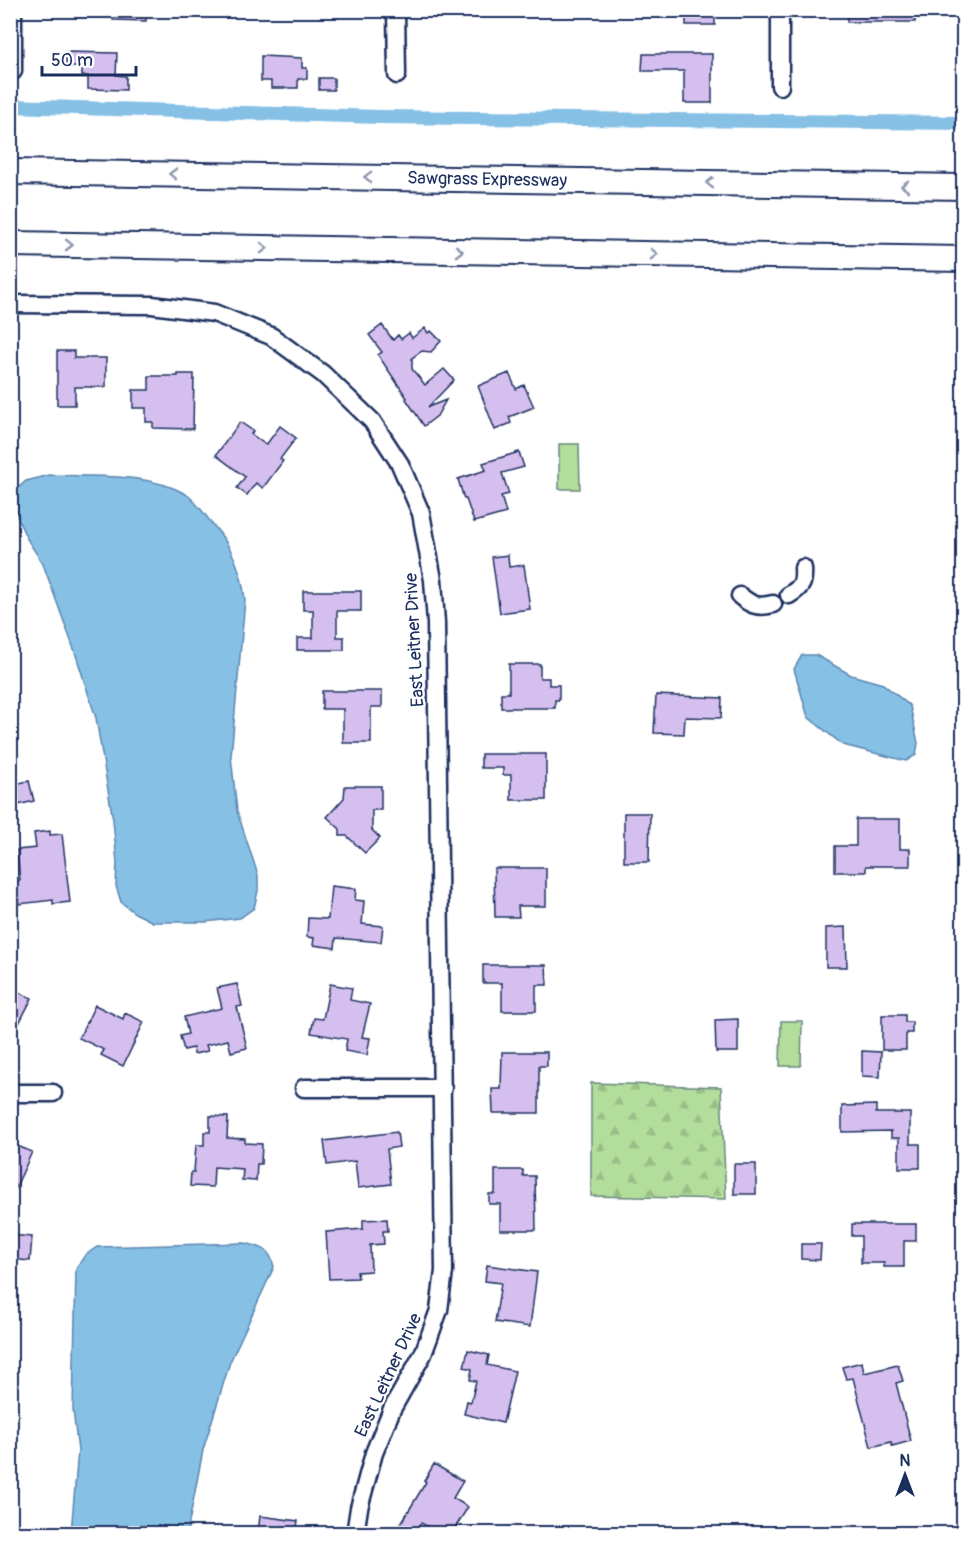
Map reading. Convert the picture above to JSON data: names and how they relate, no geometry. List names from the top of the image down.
{
  "streets": {
    "highway": ["Sawgrass Expressway"],
    "street": ["East Leitner Drive"]
  },
  "scale_bar": "50 m",
  "north": "top"
}
